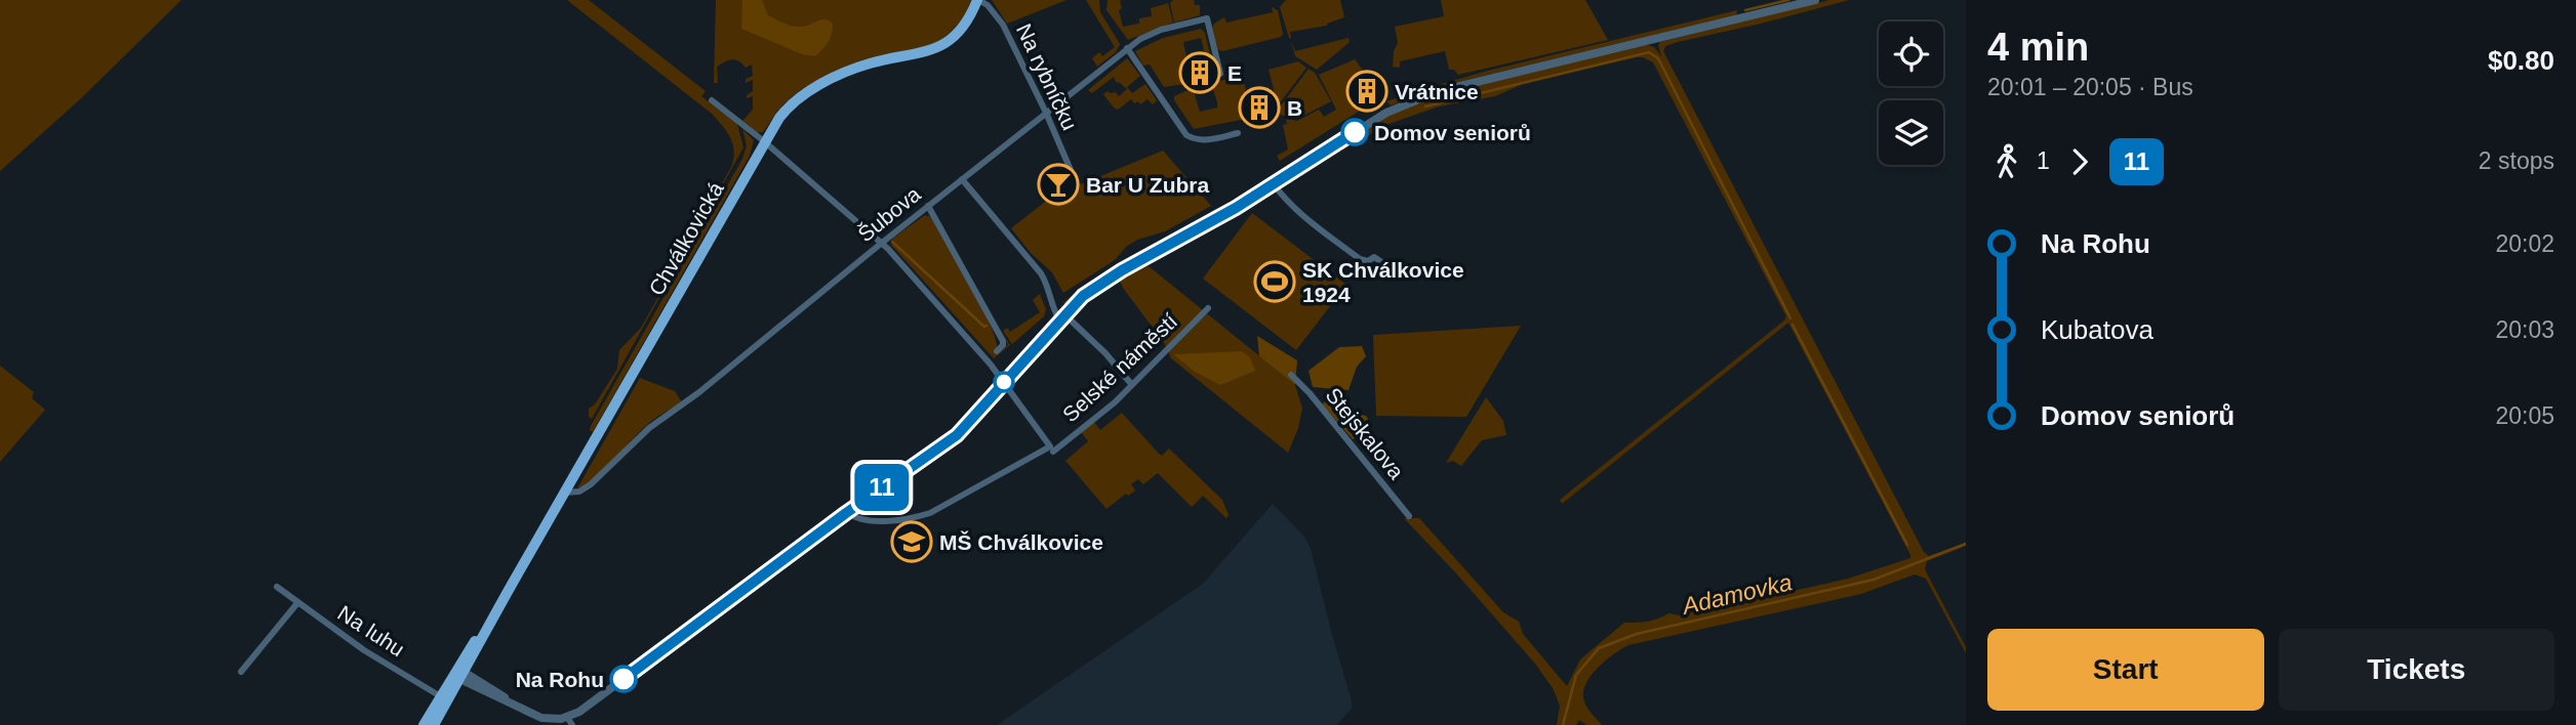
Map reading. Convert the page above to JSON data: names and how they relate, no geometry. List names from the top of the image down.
{
  "streets": {
    "main road": ["Chválkovická"],
    "street": [
      "Na rybníčku",
      "Šubova",
      "Selské náměstí",
      "Stejskalova",
      "Na luhu"
    ]
  },
  "crossings": [
    ["Na rybníčku", "Šubova"],
    ["Na rybníčku", "Chválkovická"],
    ["Šubova", "Chválkovická"],
    ["Chválkovická", "Na luhu"]
  ],
  "water": ["Adamovka"],
  "places": {
    "building": ["E", "Vrátnice", "B"],
    "other": ["Domov seniorů", "Na Rohu"],
    "bar": ["Bar U Zubra"],
    "sports": ["SK Chválkovice 1924"],
    "school or university": ["MŠ Chválkovice"]
  },
  "lines": ["bus line 11"],
  "page": {
    "on_map": "11",
    "heading": ["4 min", "20:01 – 20:05 · Bus", "$0.80"],
    "legs": ["1", "11", "2 stops"],
    "list": [
      {
        "name": "Na Rohu",
        "value": "20:02"
      },
      {
        "name": "Kubatova",
        "value": "20:03"
      },
      {
        "name": "Domov seniorů",
        "value": "20:05"
      }
    ],
    "buttons": ["Start", "Tickets"]
  }
}
